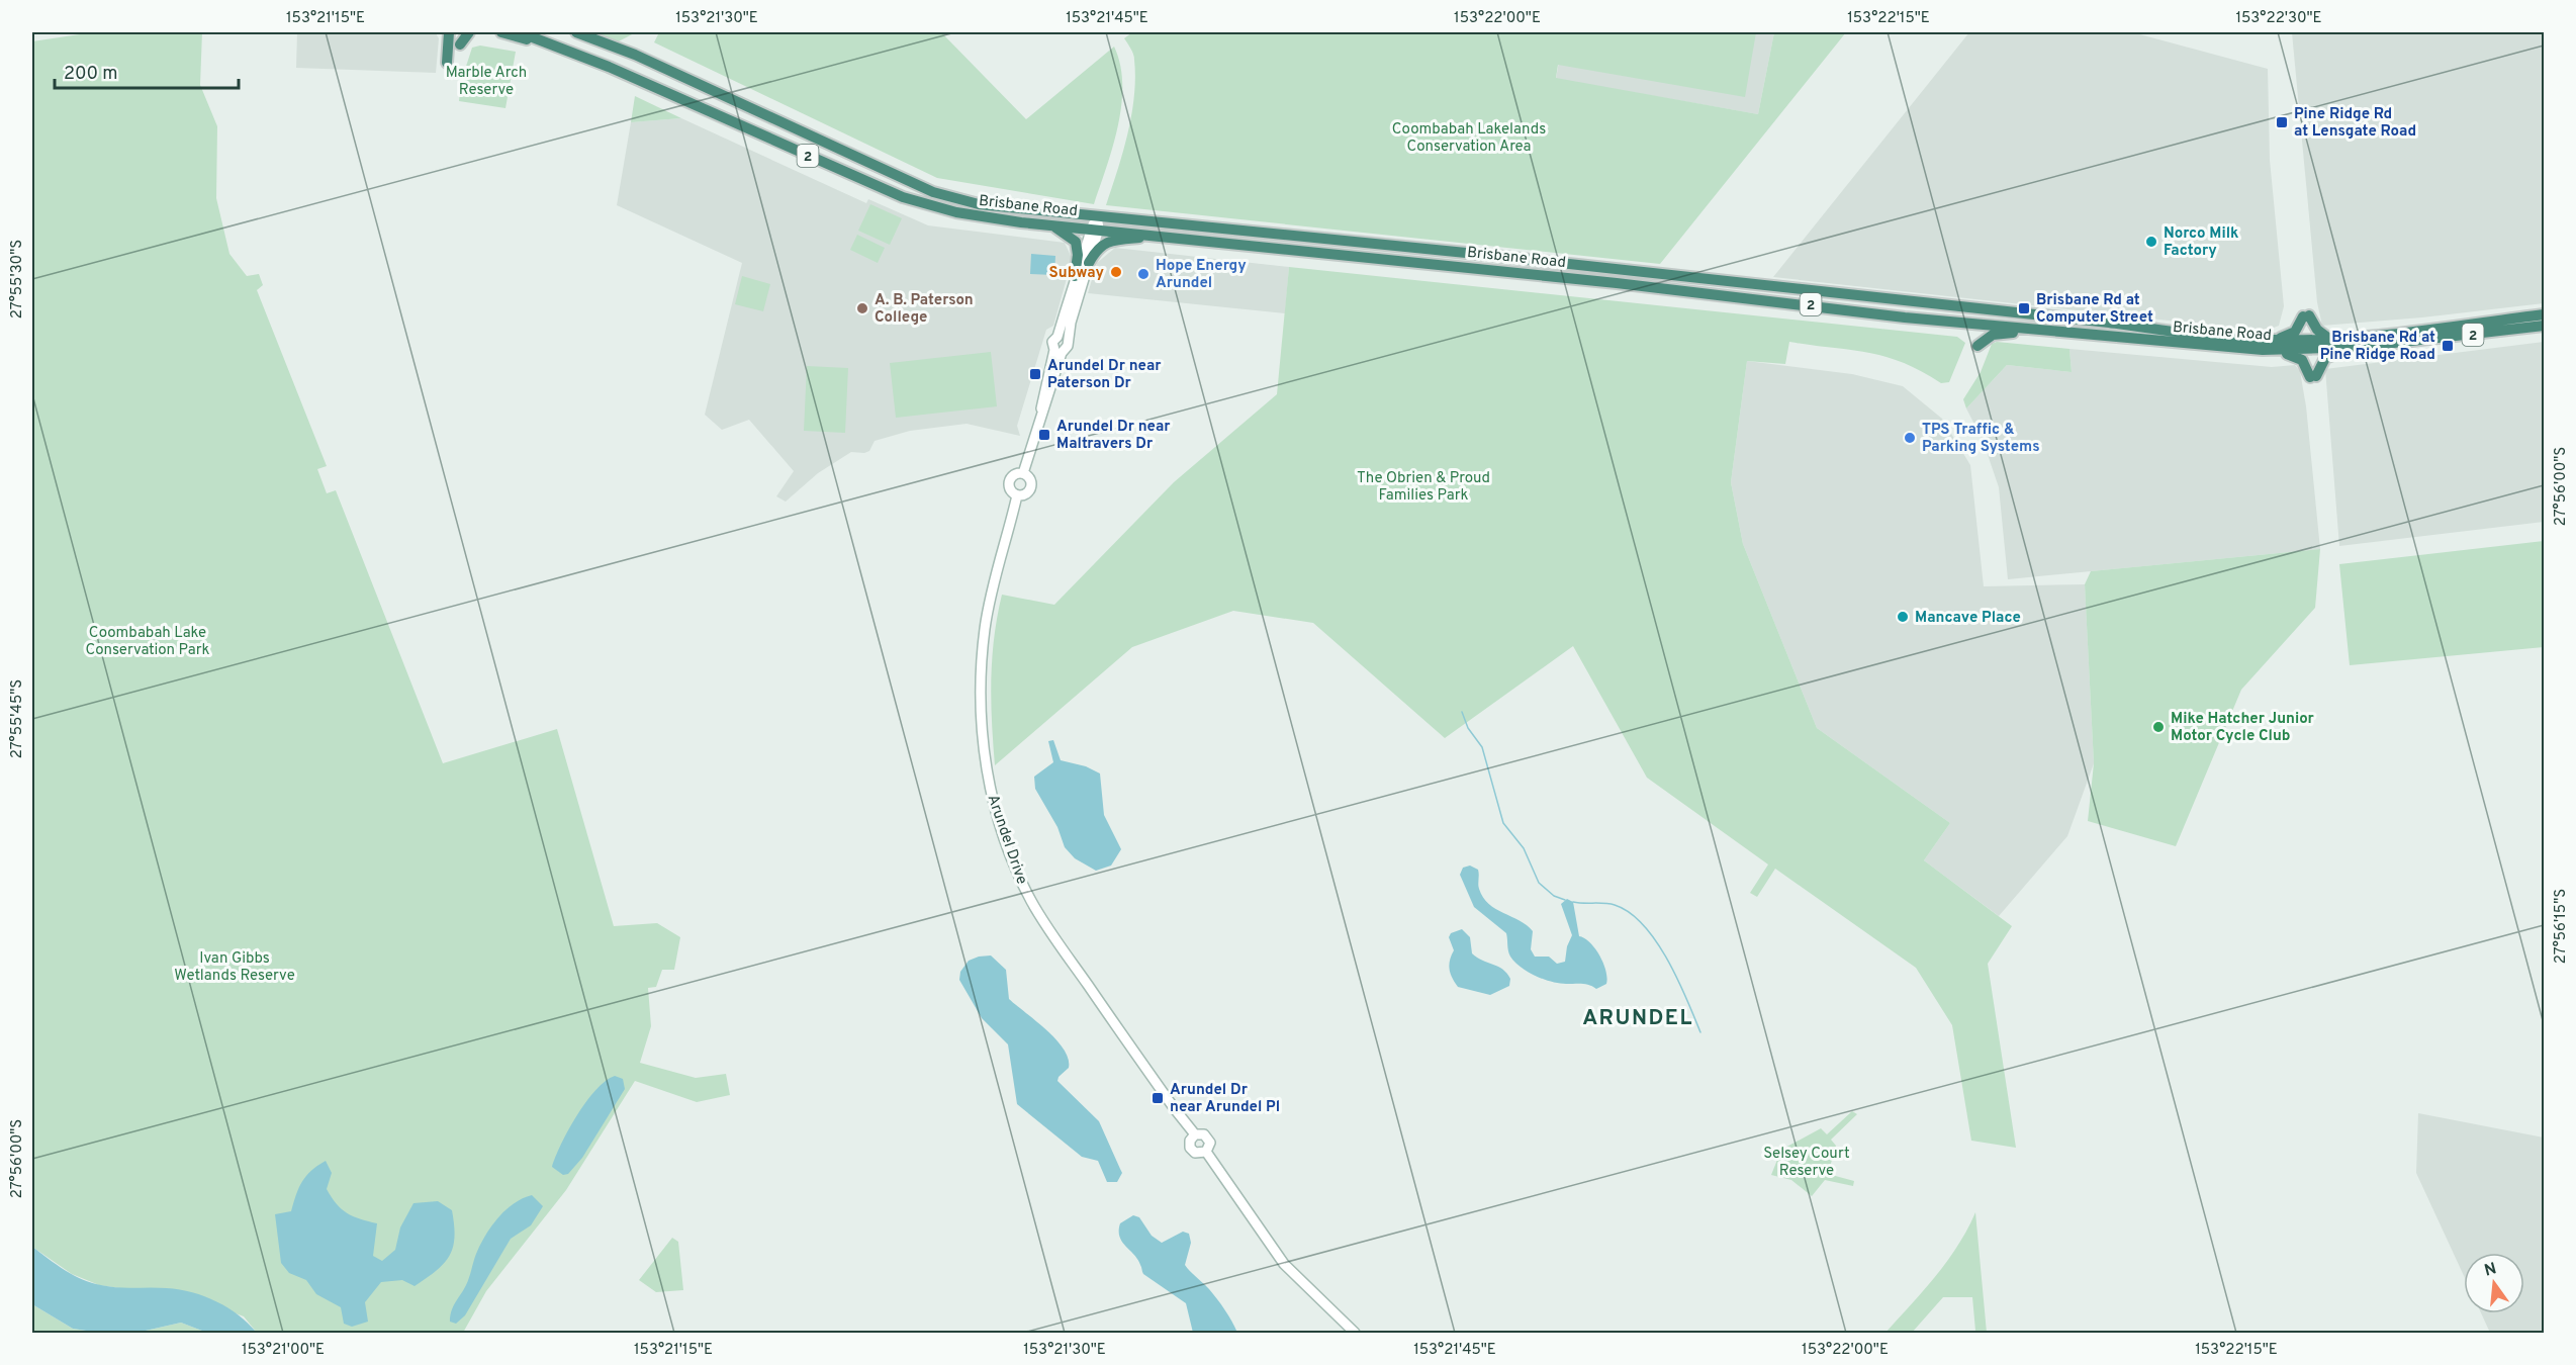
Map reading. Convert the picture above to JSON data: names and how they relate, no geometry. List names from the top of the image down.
{
  "streets": {
    "highway": ["2", "Brisbane Road"],
    "main road": ["Arundel Drive"]
  },
  "districts": ["ARUNDEL"],
  "parks": [
    "Marble Arch Reserve",
    "Coombabah Lakelands Conservation Area",
    "The Obrien & Proud Families Park",
    "Coombabah Lake Conservation Park",
    "Ivan Gibbs Wetlands Reserve",
    "Selsey Court Reserve"
  ],
  "places": {
    "transit": [
      "Pine Ridge Rd at Lensgate Road",
      "Brisbane Rd at Computer Street",
      "Brisbane Rd at Pine Ridge Road",
      "Arundel Dr near Paterson Dr",
      "Arundel Dr near Maltravers Dr",
      "Arundel Dr near Arundel Pl"
    ],
    "other": [
      "Norco Milk Factory",
      "Subway",
      "Hope Energy Arundel",
      "A. B. Paterson College",
      "TPS Traffic & Parking Systems",
      "Mancave Place",
      "Mike Hatcher Junior Motor Cycle Club"
    ]
  },
  "scale_bar": "200 m",
  "north": "top",
  "coordinates": [
    "153°21'15\"E",
    "153°21'30\"E",
    "153°21'45\"E",
    "153°22'00\"E",
    "153°22'15\"E",
    "153°22'30\"E",
    "27°55'30\"S",
    "27°56'00\"S",
    "27°55'45\"S",
    "27°56'15\"S",
    "153°21'00\"E"
  ]
}
